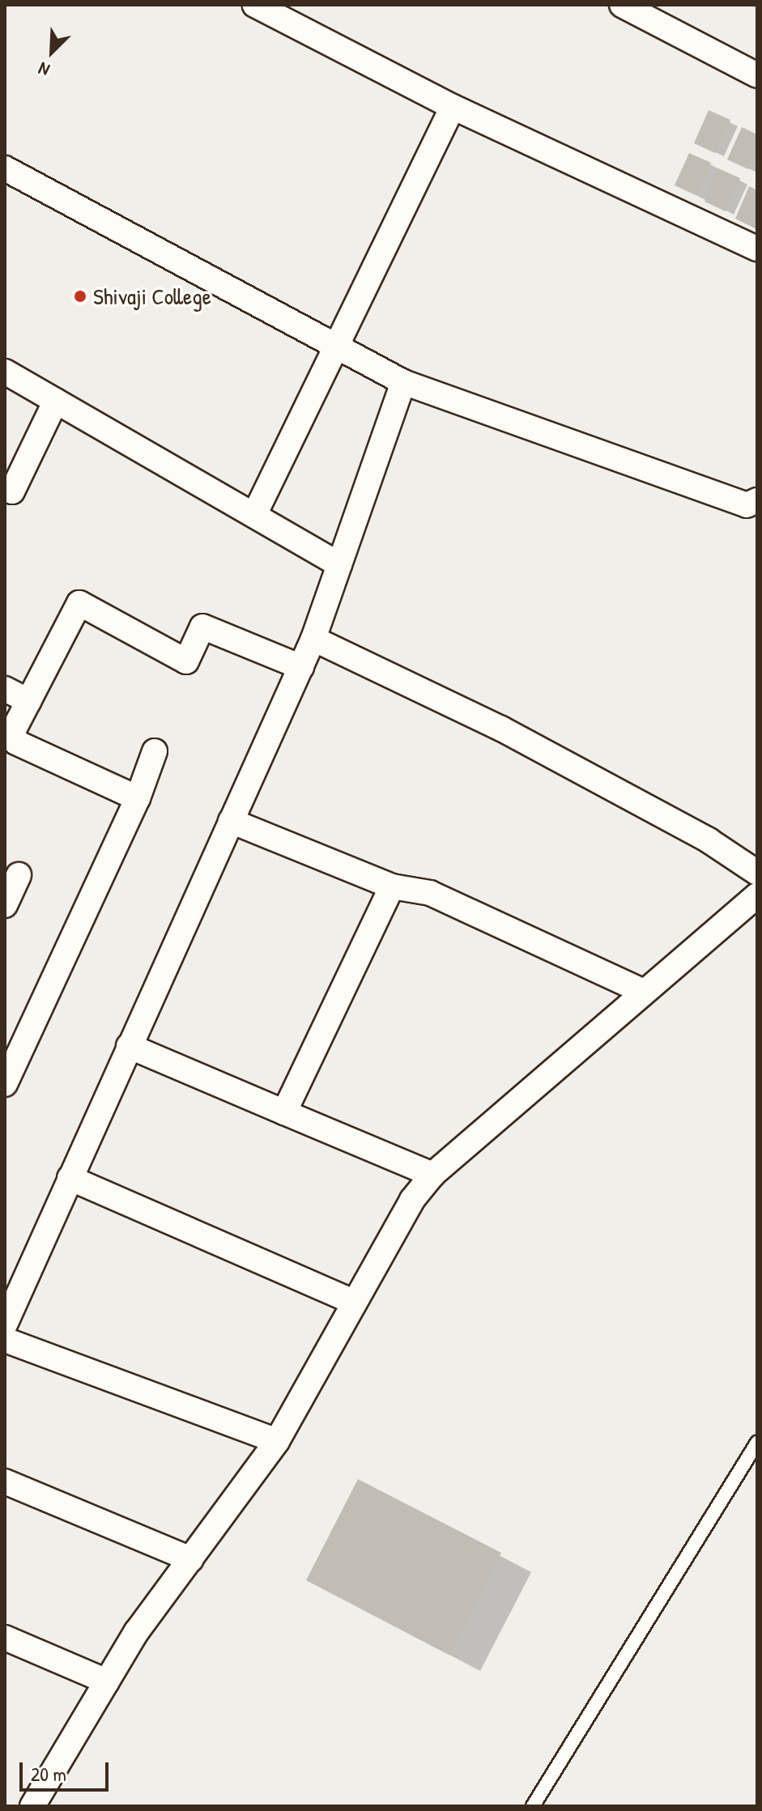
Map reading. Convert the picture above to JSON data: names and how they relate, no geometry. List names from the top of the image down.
{
  "places": ["Shivaji College"],
  "scale_bar": "20 m",
  "north": "bottom left"
}
